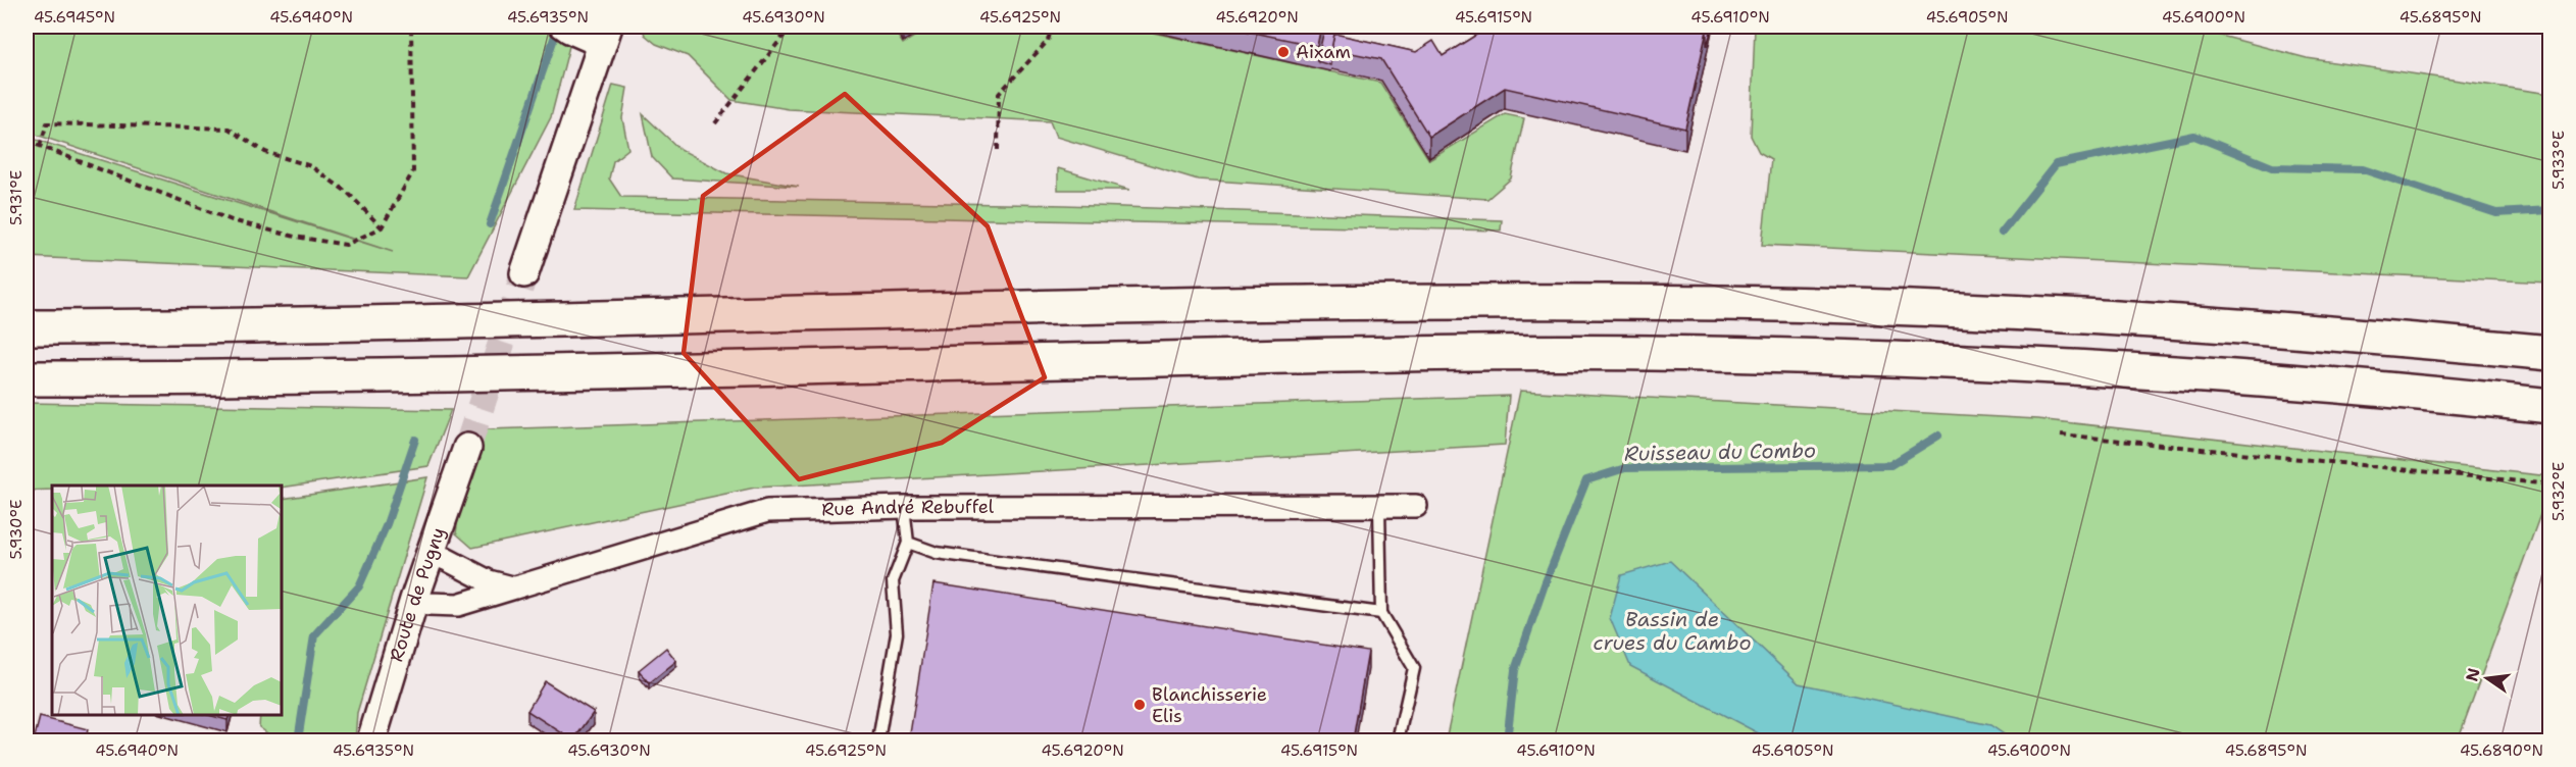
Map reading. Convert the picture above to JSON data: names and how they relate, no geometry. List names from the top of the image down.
{
  "streets": {
    "street": ["Rue André Rebuffel", "Route de Pugny"]
  },
  "crossings": [
    ["Rue André Rebuffel", "Route de Pugny"]
  ],
  "water": ["Ruisseau du Combo", "Bassin de crues du Cambo"],
  "places": ["Aixam", "Blanchisserie Elis"],
  "north": "left",
  "coordinates": [
    "45.6945°N",
    "45.6940°N",
    "45.6935°N",
    "45.6930°N",
    "45.6925°N",
    "45.6920°N",
    "45.6915°N",
    "45.6910°N",
    "45.6905°N",
    "45.6900°N",
    "45.6895°N",
    "5.933°E",
    "5.931°E",
    "5.932°E",
    "5.930°E",
    "45.6890°N"
  ]
}
